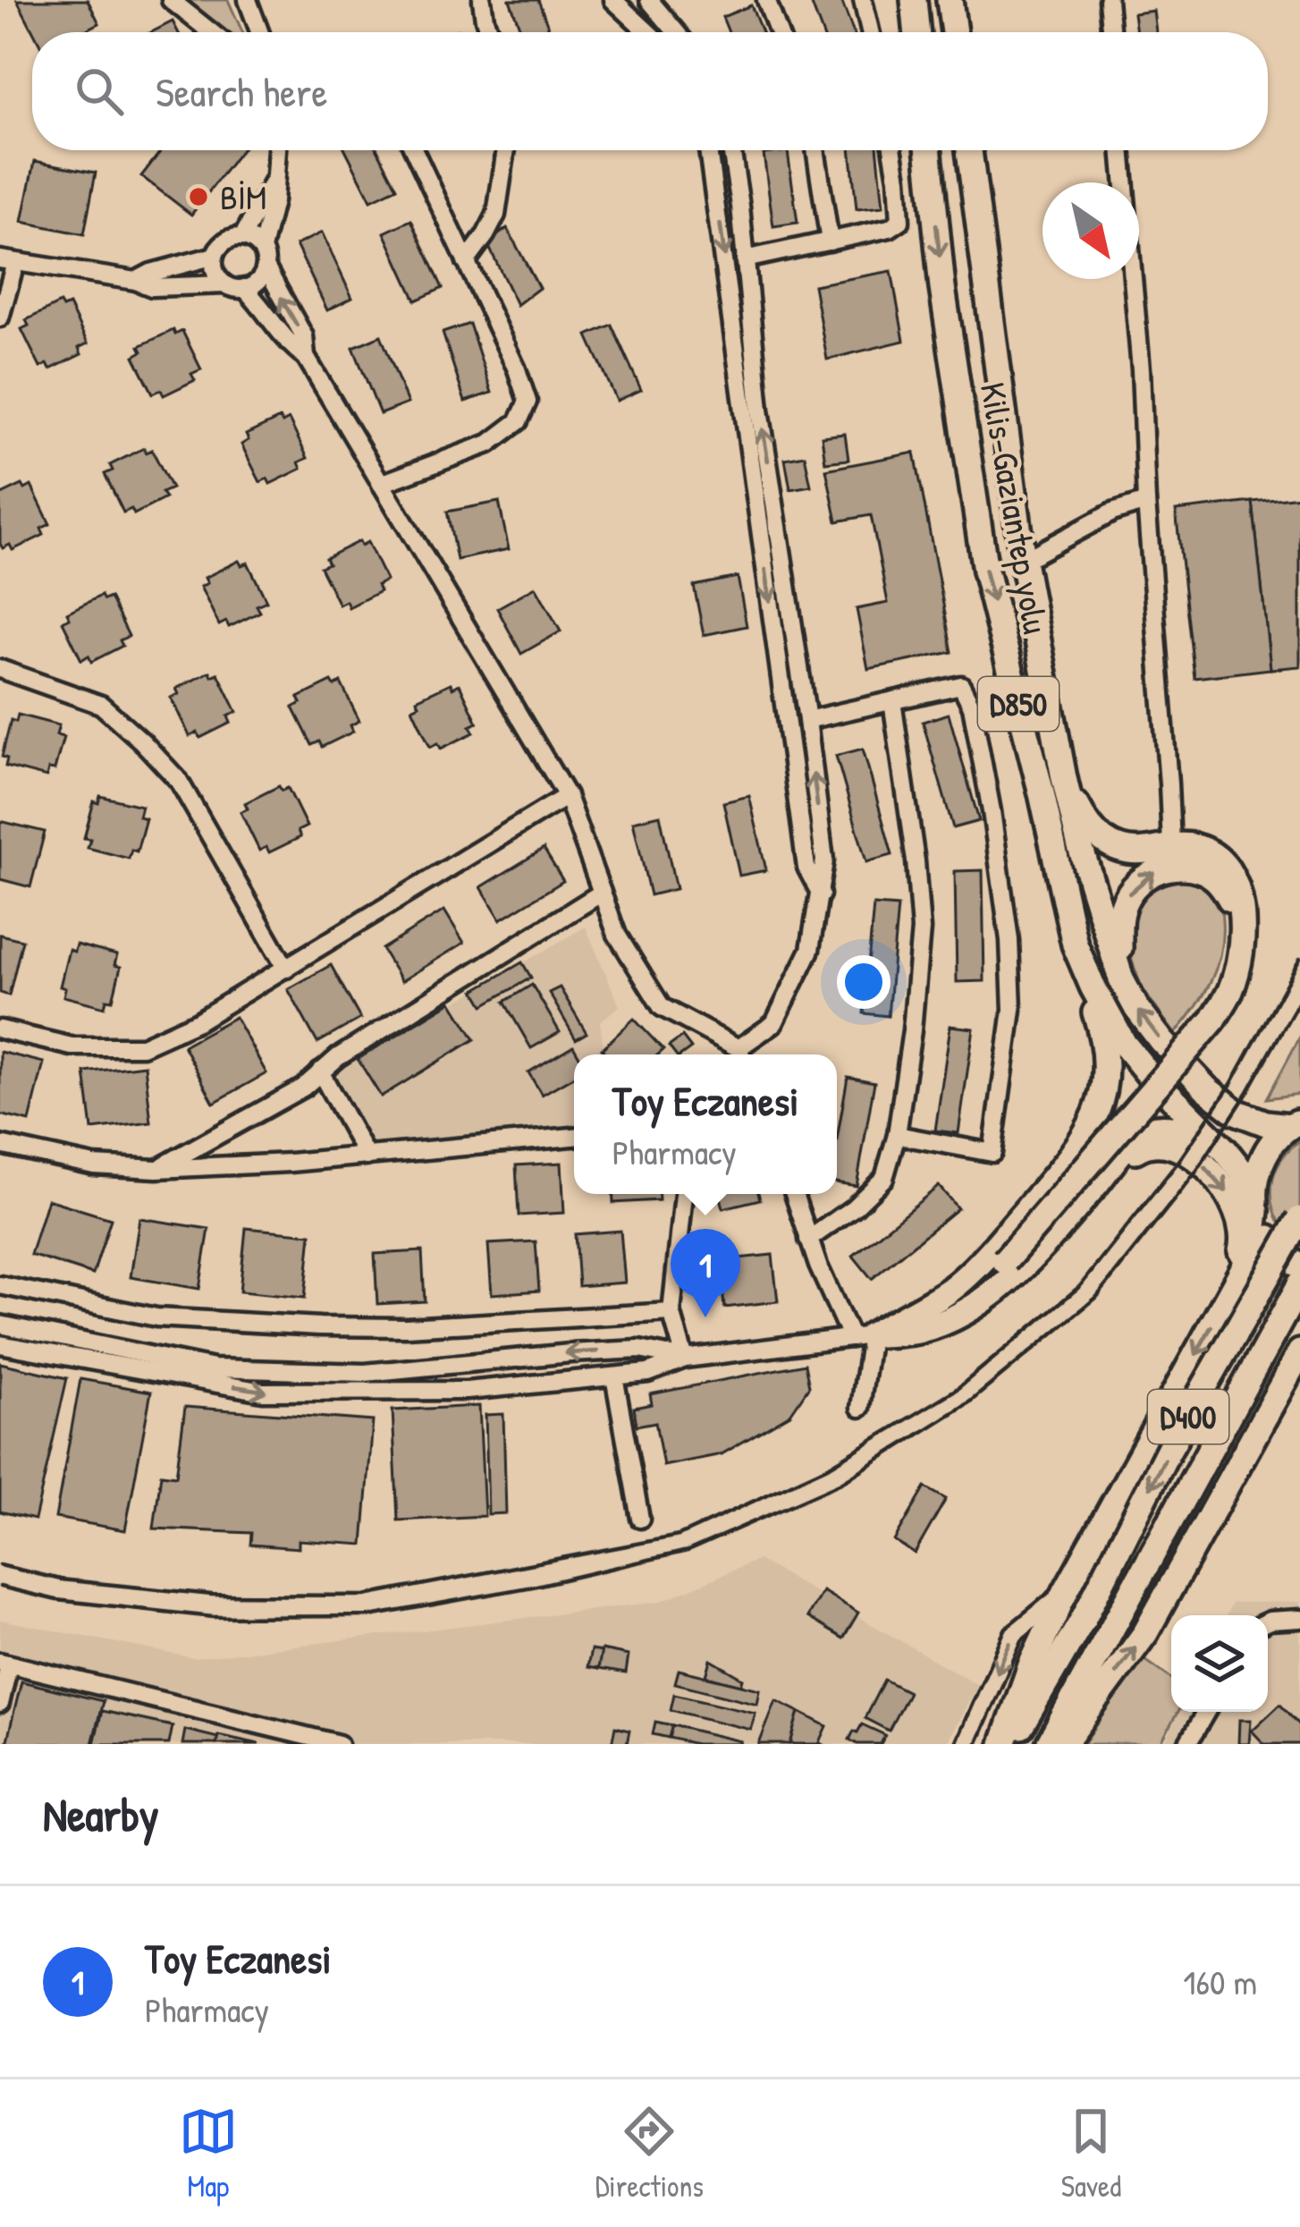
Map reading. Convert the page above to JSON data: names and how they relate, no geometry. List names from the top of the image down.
{
  "streets": {
    "highway": ["Kilis-Gaziantep yolu", "D850", "D400"]
  },
  "places": ["BİM"],
  "north": "bottom right",
  "page": {
    "search": "Search here",
    "popup": ["Toy Eczanesi", "Pharmacy"],
    "pins": "1",
    "heading": "Nearby",
    "list": [
      {
        "mark": "1",
        "name": "Toy Eczanesi",
        "note": "Pharmacy",
        "value": "160 m"
      }
    ],
    "nav": ["Map", "Directions", "Saved"]
  }
}
